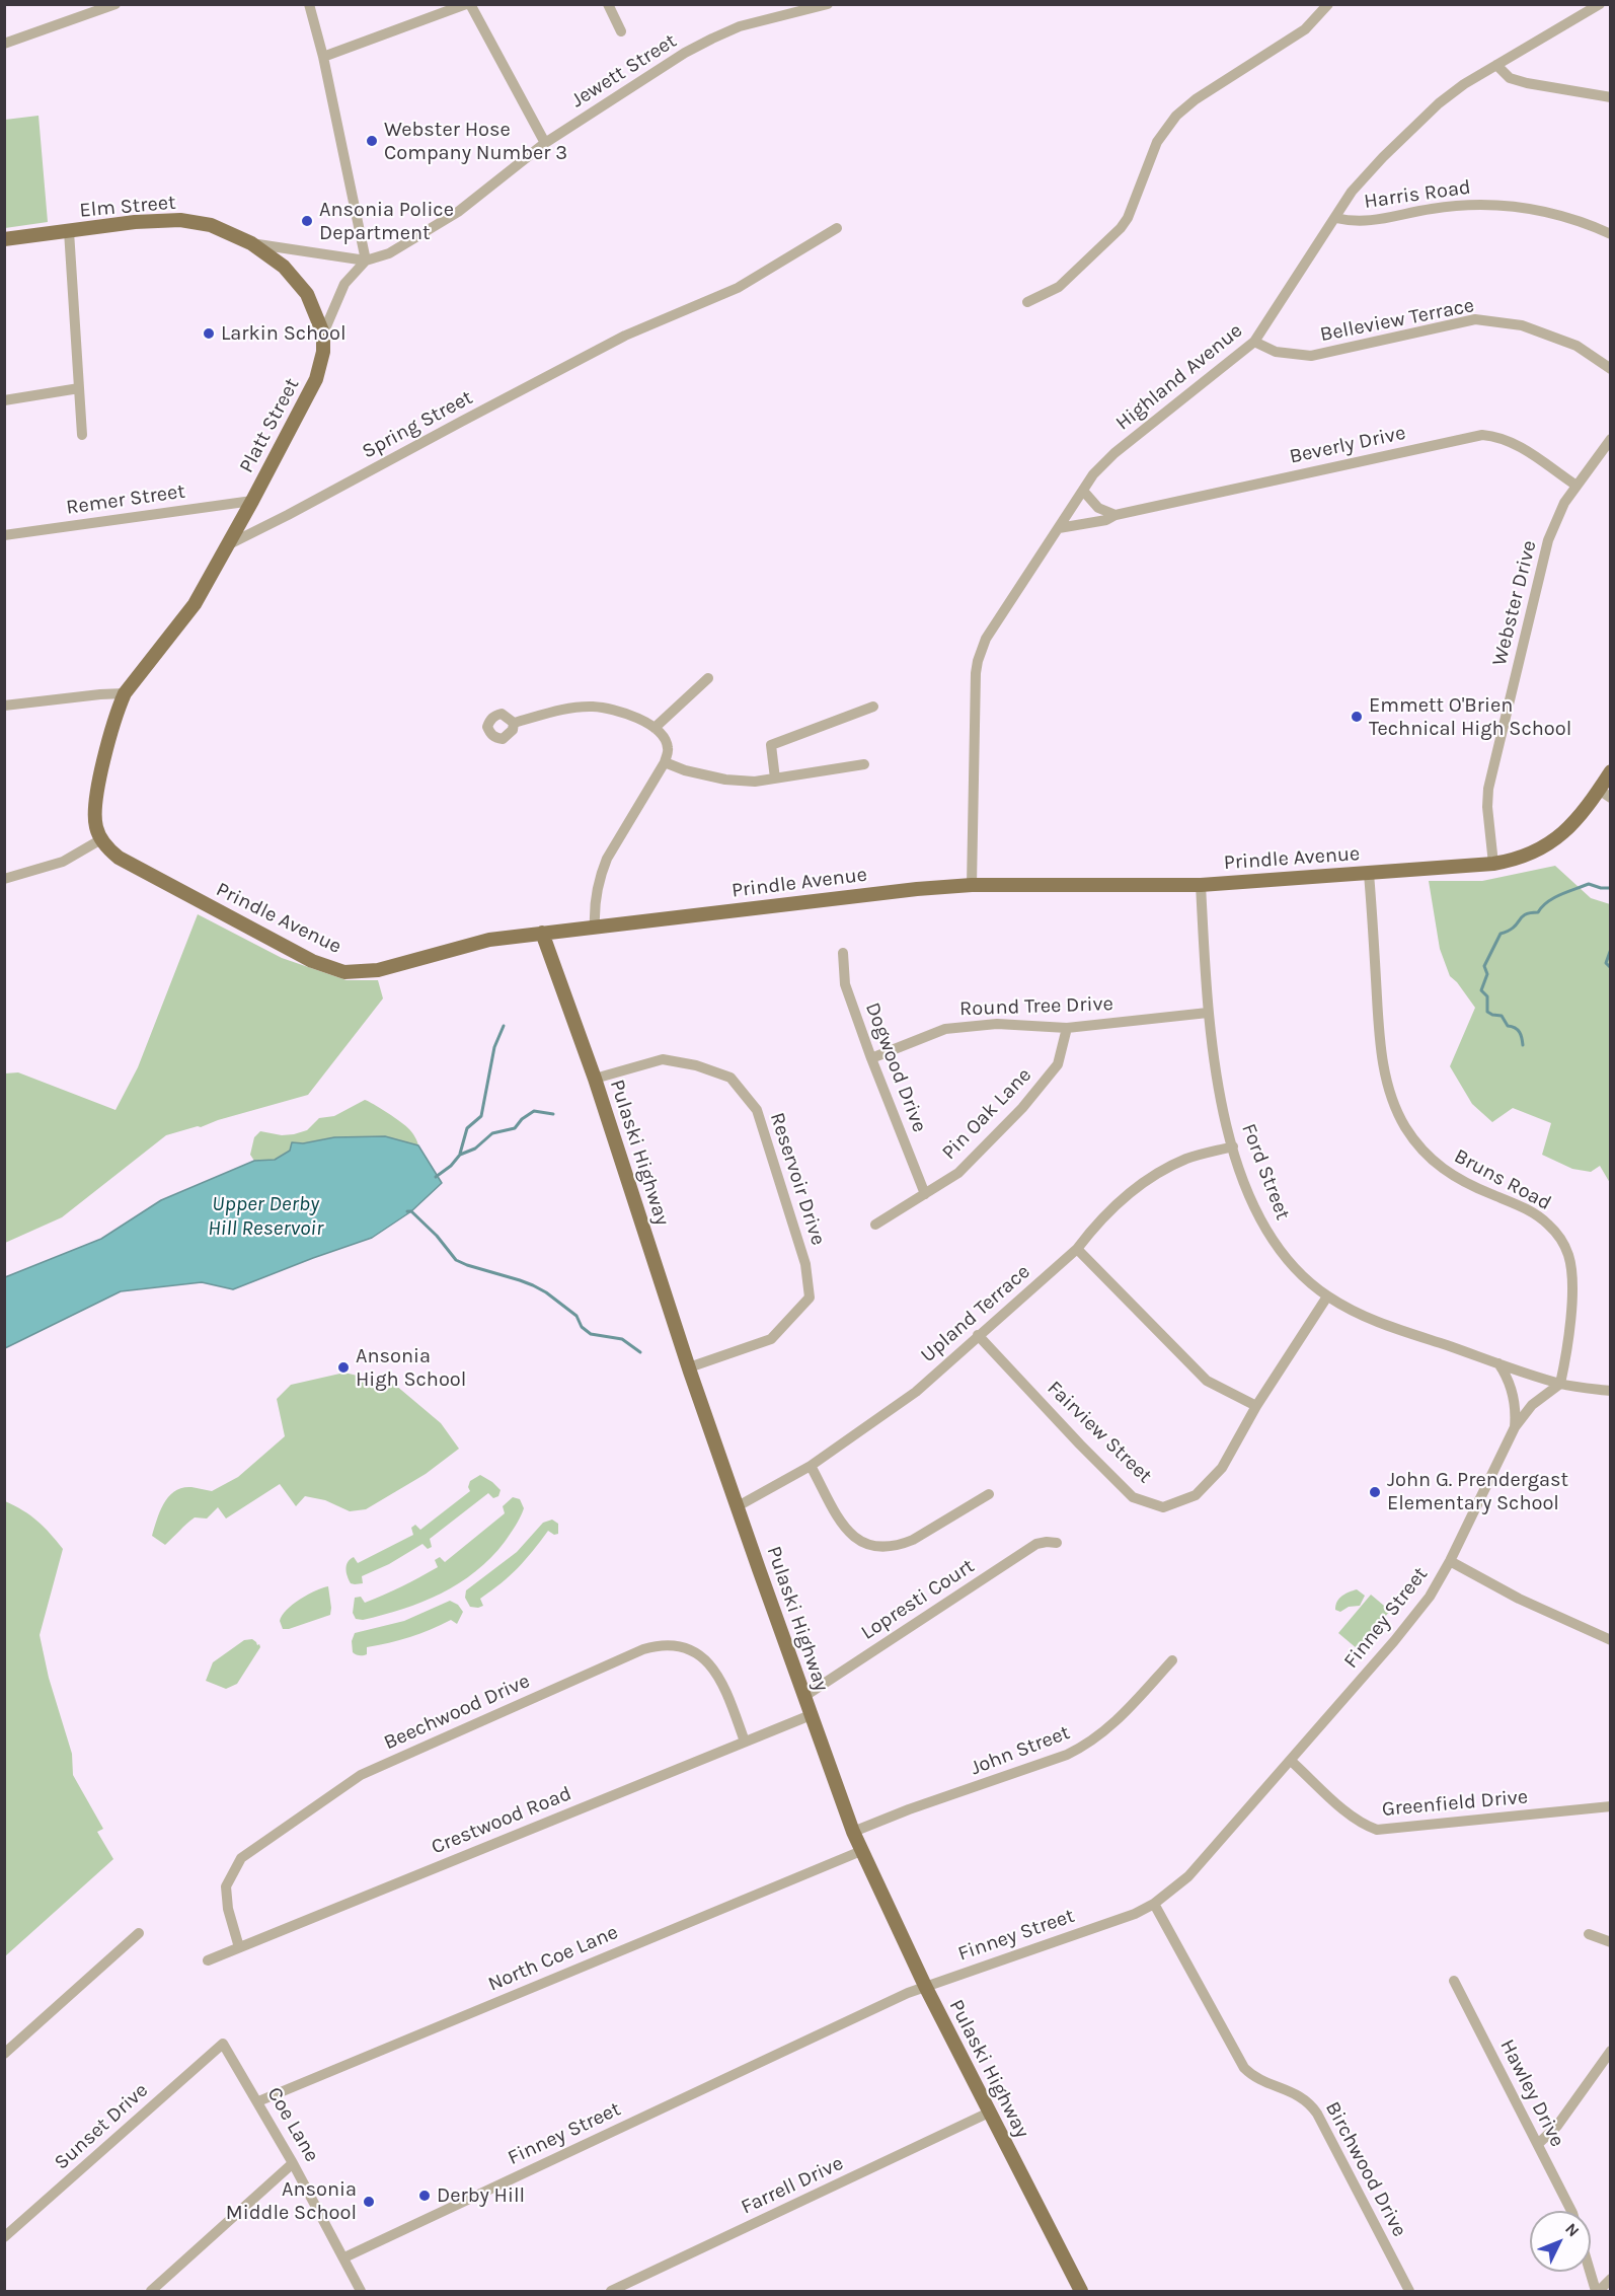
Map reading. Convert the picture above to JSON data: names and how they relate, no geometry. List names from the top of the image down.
{
  "streets": {
    "main road": [
      "Elm Street",
      "Platt Street",
      "Prindle Avenue",
      "Pulaski Highway"
    ],
    "street": [
      "Jewett Street",
      "Harris Road",
      "Belleview Terrace",
      "Highland Avenue",
      "Spring Street",
      "Beverly Drive",
      "Remer Street",
      "Webster Drive",
      "Round Tree Drive",
      "Dogwood Drive",
      "Pin Oak Lane",
      "Ford Street",
      "Reservoir Drive",
      "Bruns Road",
      "Upland Terrace",
      "Fairview Street",
      "Lopresti Court",
      "Finney Street",
      "Beechwood Drive",
      "John Street",
      "Greenfield Drive",
      "Crestwood Road",
      "North Coe Lane",
      "Hawley Drive",
      "Coe Lane",
      "Sunset Drive",
      "Birchwood Drive",
      "Farrell Drive"
    ]
  },
  "crossings": [
    ["Jewett Street", "Elm Street"],
    ["Jewett Street", "Platt Street"],
    ["Harris Road", "Highland Avenue"],
    ["Elm Street", "Platt Street"],
    ["Belleview Terrace", "Highland Avenue"],
    ["Highland Avenue", "Beverly Drive"],
    ["Highland Avenue", "Prindle Avenue"],
    ["Spring Street", "Platt Street"],
    ["Platt Street", "Remer Street"],
    ["Platt Street", "Prindle Avenue"],
    ["Beverly Drive", "Webster Drive"],
    ["Webster Drive", "Prindle Avenue"],
    ["Prindle Avenue", "Pulaski Highway"],
    ["Prindle Avenue", "Ford Street"],
    ["Prindle Avenue", "Bruns Road"],
    ["Round Tree Drive", "Dogwood Drive"],
    ["Round Tree Drive", "Pin Oak Lane"],
    ["Round Tree Drive", "Ford Street"],
    ["Dogwood Drive", "Pin Oak Lane"],
    ["Pulaski Highway", "Reservoir Drive"],
    ["Pulaski Highway", "Upland Terrace"],
    ["Pulaski Highway", "Lopresti Court"],
    ["Pulaski Highway", "Finney Street"],
    ["Pulaski Highway", "John Street"],
    ["Pulaski Highway", "Crestwood Road"],
    ["Pulaski Highway", "North Coe Lane"],
    ["Pulaski Highway", "Farrell Drive"],
    ["Ford Street", "Bruns Road"],
    ["Ford Street", "Upland Terrace"],
    ["Ford Street", "Fairview Street"],
    ["Ford Street", "Finney Street"],
    ["Bruns Road", "Finney Street"],
    ["Upland Terrace", "Fairview Street"],
    ["Finney Street", "Greenfield Drive"],
    ["Finney Street", "Coe Lane"],
    ["Finney Street", "Birchwood Drive"],
    ["Beechwood Drive", "Crestwood Road"],
    ["North Coe Lane", "Coe Lane"],
    ["Coe Lane", "Sunset Drive"]
  ],
  "water": ["Upper Derby Hill Reservoir"],
  "places": [
    "Webster Hose Company Number 3",
    "Ansonia Police Department",
    "Larkin School",
    "Emmett O'Brien Technical High School",
    "Ansonia High School",
    "John G. Prendergast Elementary School",
    "Derby Hill",
    "Ansonia Middle School"
  ],
  "north": "top right"
}
